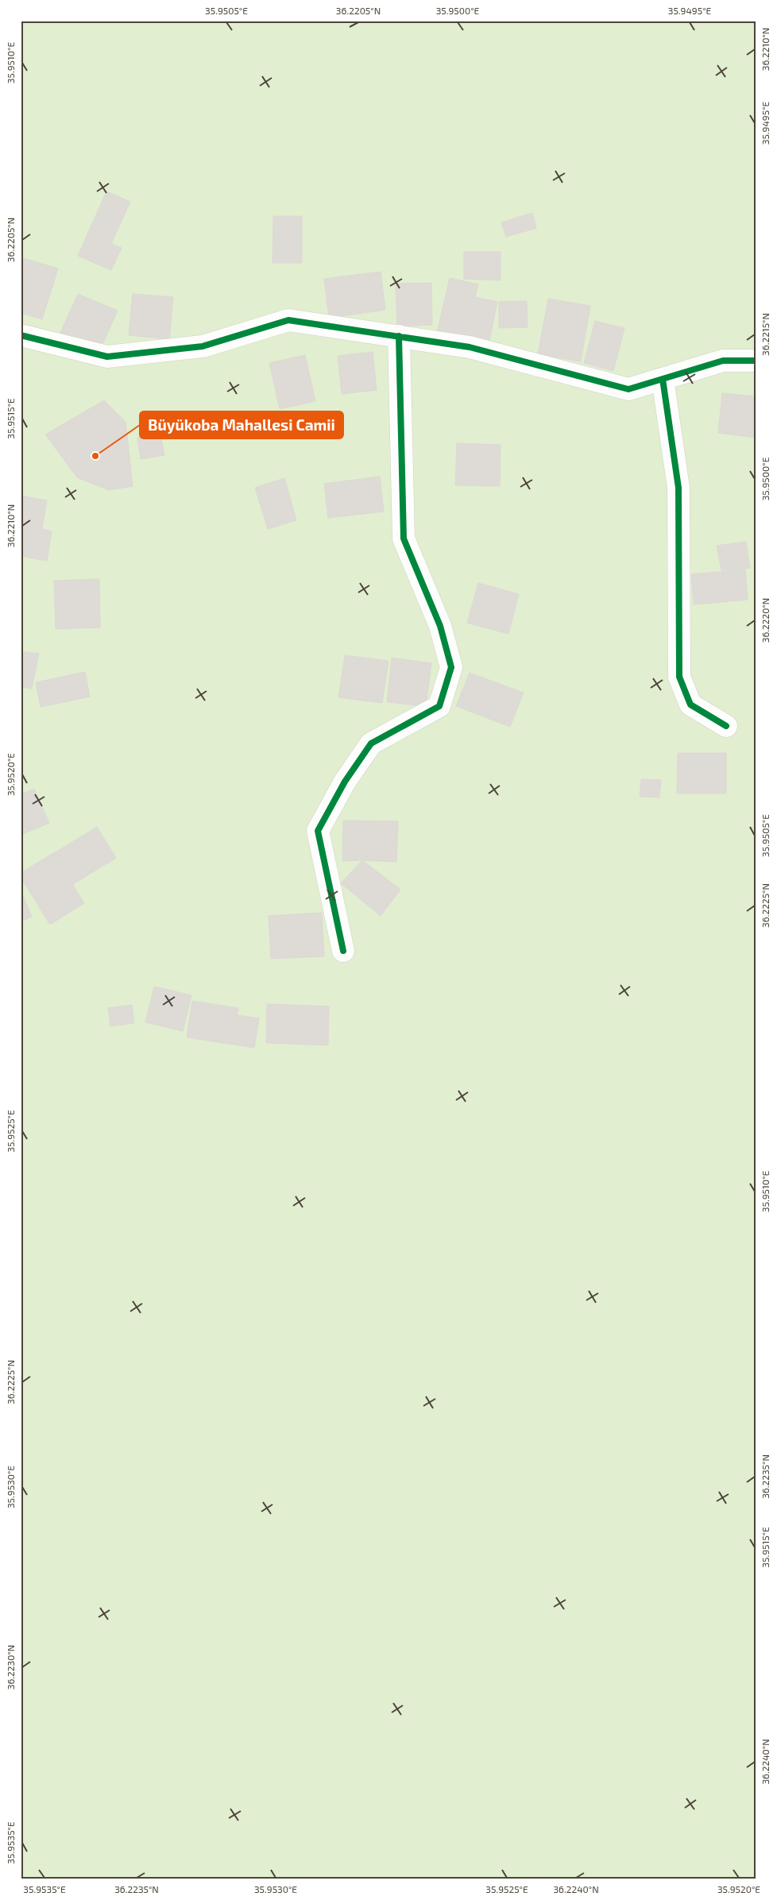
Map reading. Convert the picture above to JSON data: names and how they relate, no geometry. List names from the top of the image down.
{
  "places": ["Büyükoba Mahallesi Camii"],
  "coordinates": [
    "35.9505°E",
    "36.2205°N",
    "35.9500°E",
    "35.9495°E",
    "36.2210°N",
    "35.9510°E",
    "36.2215°N",
    "35.9515°E",
    "36.2220°N",
    "35.9520°E",
    "36.2225°N",
    "35.9525°E",
    "36.2235°N",
    "35.9530°E",
    "36.2230°N",
    "36.2240°N",
    "35.9535°E"
  ]
}
